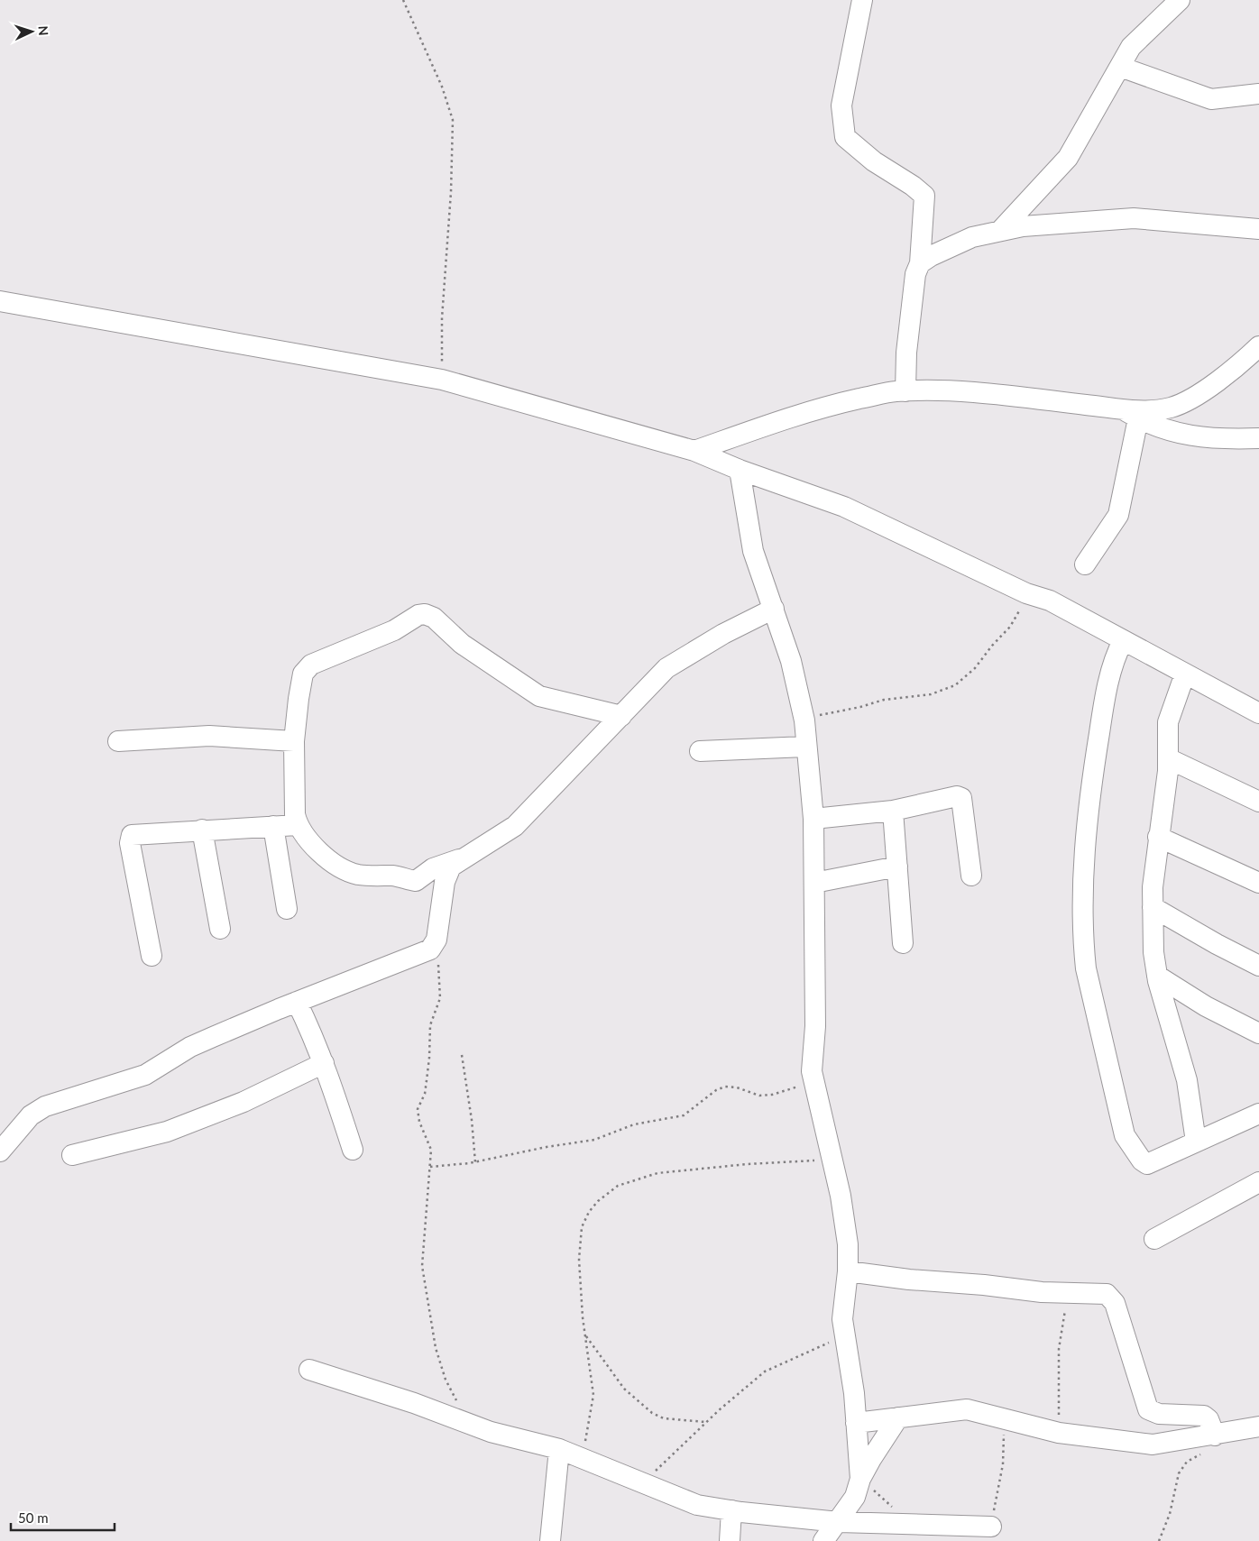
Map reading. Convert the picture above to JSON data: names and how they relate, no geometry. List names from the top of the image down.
{
  "scale_bar": "50 m",
  "north": "right"
}
